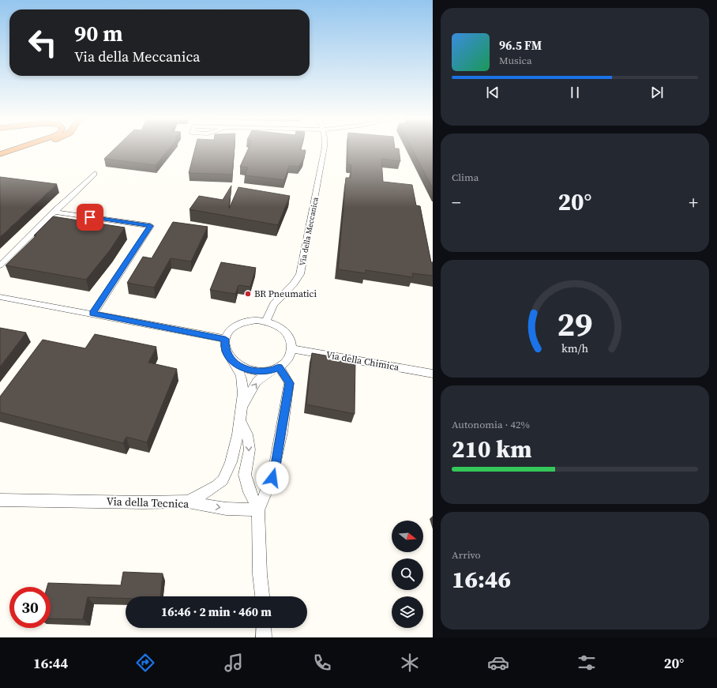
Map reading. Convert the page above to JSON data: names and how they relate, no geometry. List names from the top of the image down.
{
  "streets": {
    "street": ["Via della Meccanica", "Via della Chimica", "Via della Tecnica"]
  },
  "crossings": [
    ["Via della Meccanica", "Via della Chimica"]
  ],
  "places": ["BR Pneumatici"],
  "north": "right",
  "page": {
    "turn": ["90 m", "Via della Meccanica"],
    "song": ["96.5 FM", "Musica"],
    "tile": [
      "Clima",
      ["Autonomia · 42%", "210 km"],
      ["Arrivo", "16:46"]
    ],
    "heat": ["−", "20°", "+"],
    "limit": "30",
    "trip": "16:46 · 2 min · 460 m",
    "tabs": ["16:44", "20°"],
    "gauge": ["29", "km/h"]
  }
}
